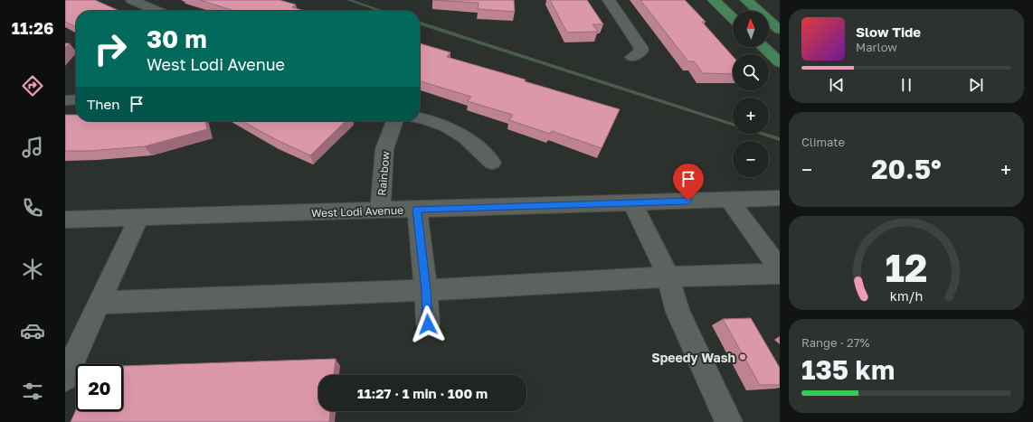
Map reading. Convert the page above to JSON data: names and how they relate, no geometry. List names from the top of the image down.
{
  "streets": {
    "street": ["Rainbow", "West Lodi Avenue"]
  },
  "crossings": [
    ["Rainbow", "West Lodi Avenue"]
  ],
  "places": ["Speedy Wash"],
  "north": "top",
  "page": {
    "tabs": "11:26",
    "map_buttons": ["+", "−"],
    "turn": ["30 m", "West Lodi Avenue"],
    "song": ["Slow Tide", "Marlow"],
    "then": "Then",
    "tile": [
      "Climate",
      ["Range · 27%", "135 km"]
    ],
    "heat": ["−", "20.5°", "+"],
    "limit": "20",
    "trip": "11:27 · 1 min · 100 m",
    "gauge": ["12", "km/h"]
  }
}
